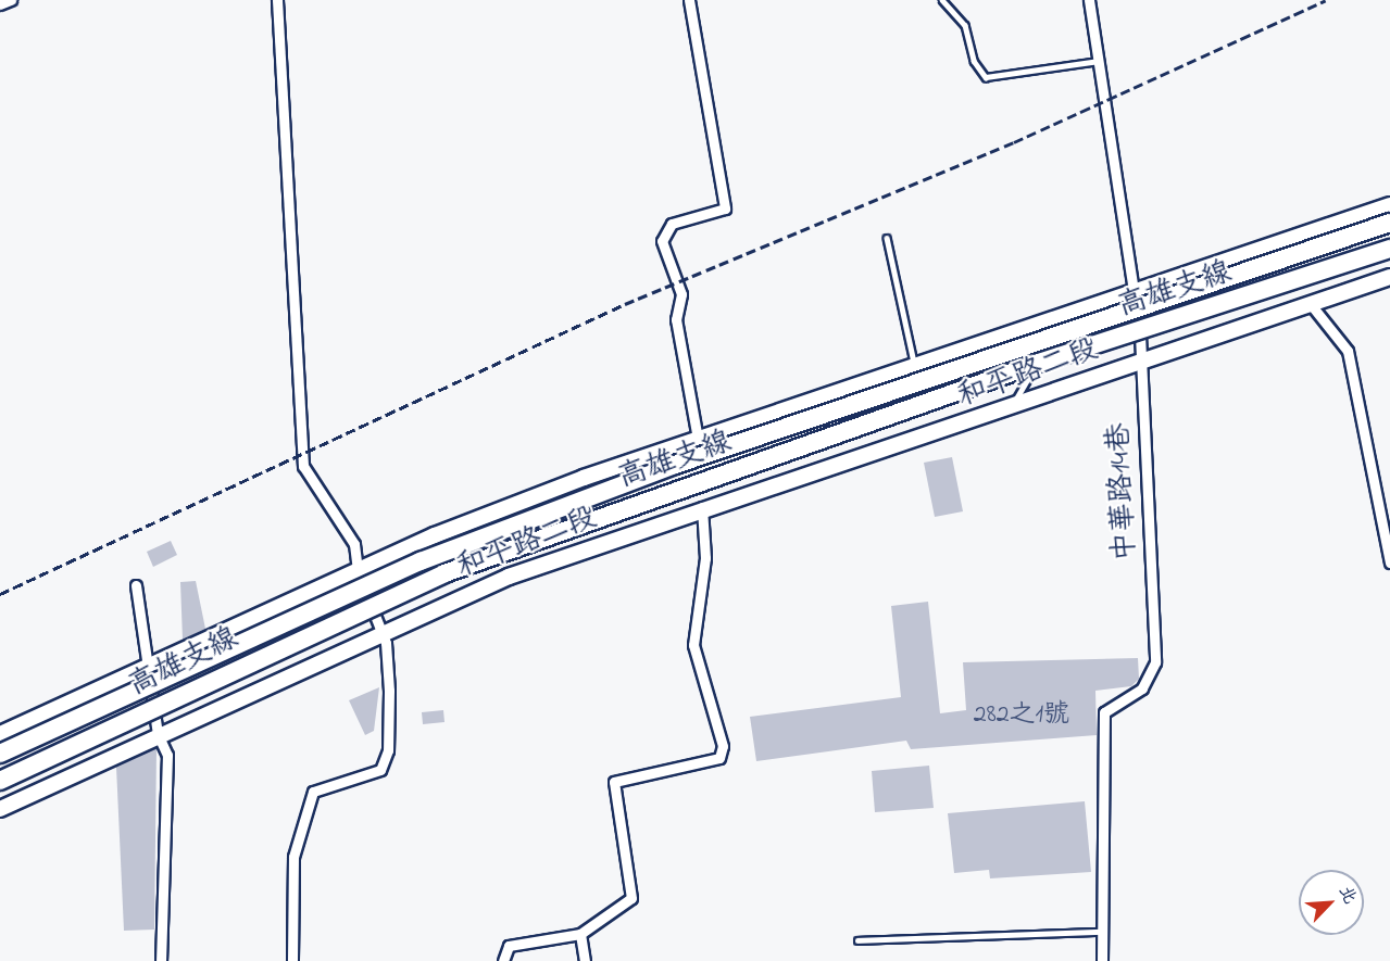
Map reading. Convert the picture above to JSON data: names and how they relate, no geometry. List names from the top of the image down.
{
  "streets": {
    "highway": ["高雄支線"],
    "street": ["和平路二段", "中華路14巷"]
  },
  "crossings": [
    ["和平路二段", "中華路14巷"]
  ],
  "house_numbers": ["282之1號"],
  "north": "top right"
}
